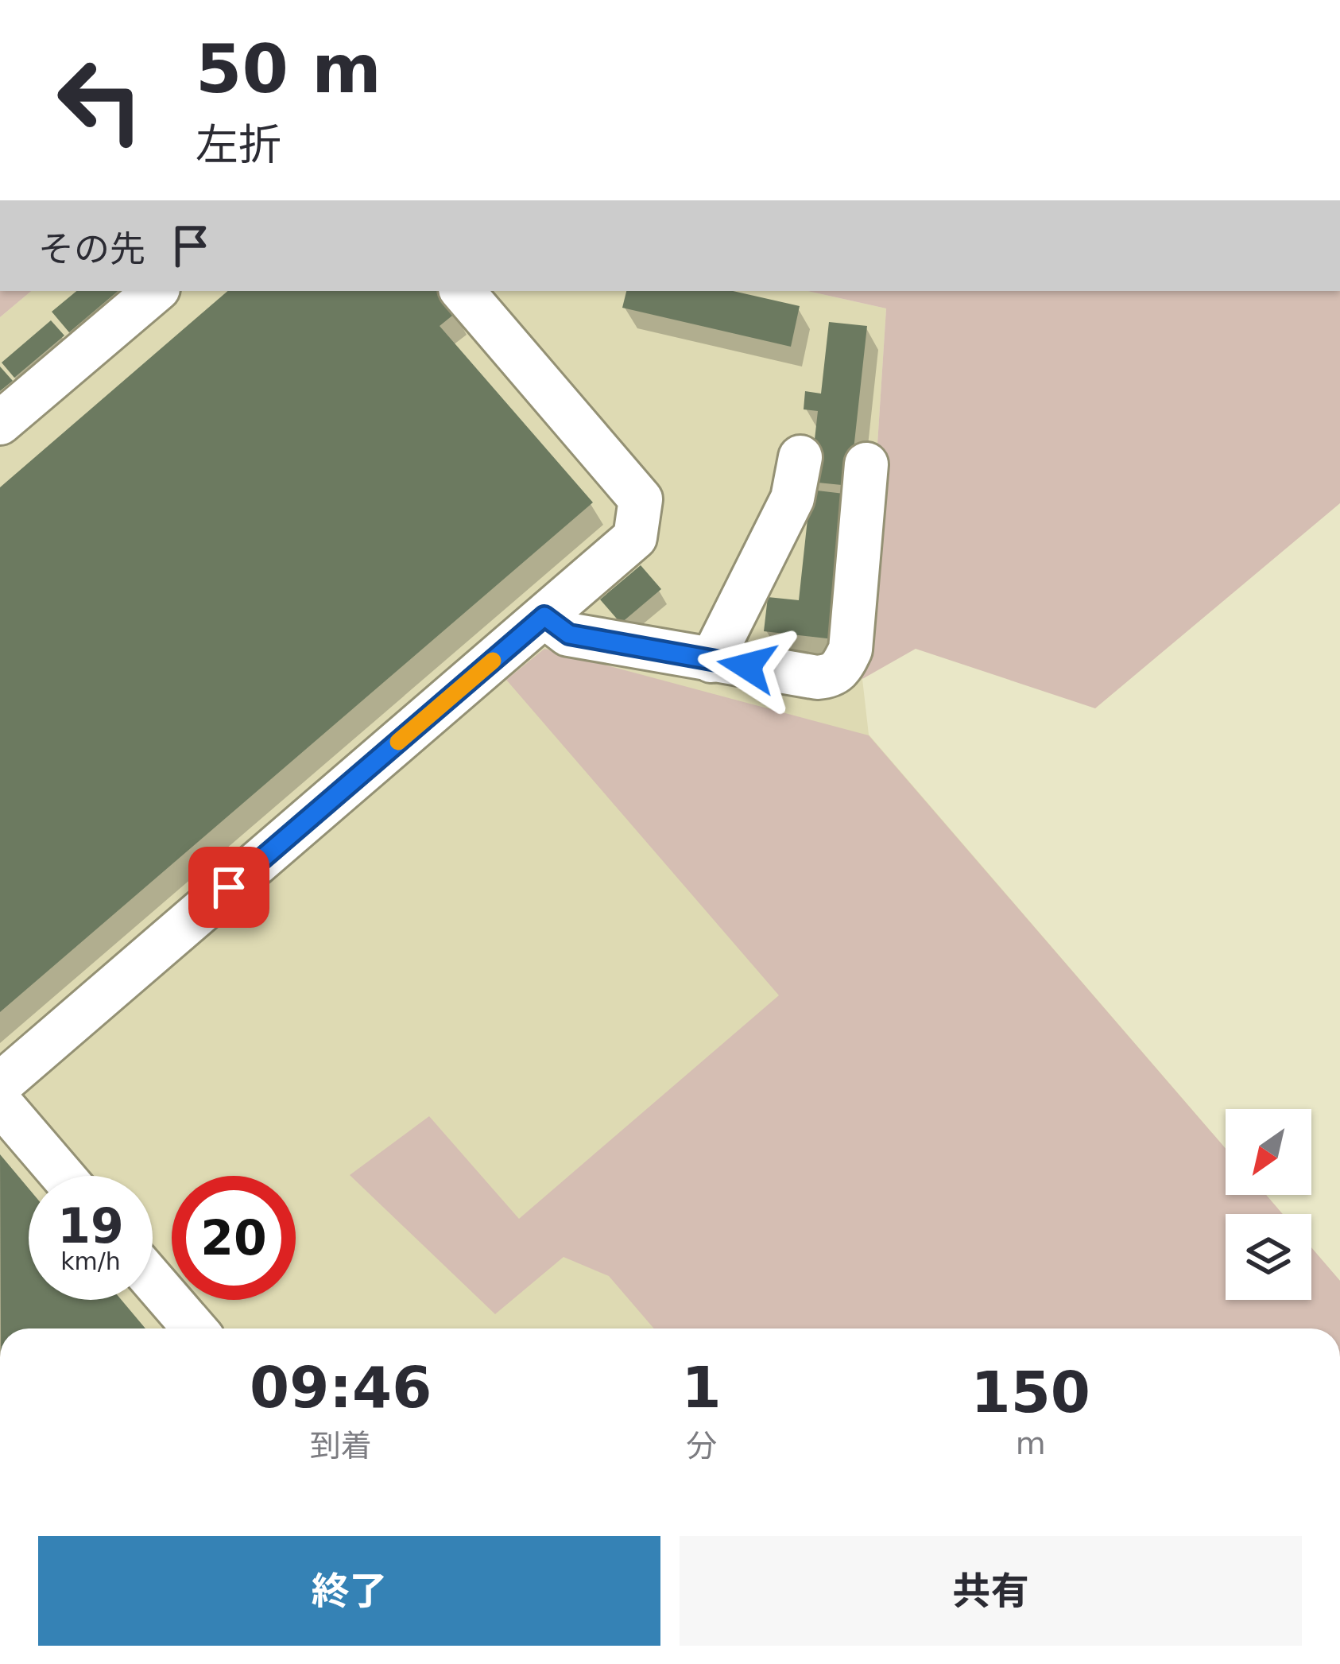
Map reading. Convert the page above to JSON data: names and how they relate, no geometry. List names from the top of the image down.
{
  "north": "bottom left",
  "page": {
    "turn": ["50 m", "左折"],
    "then": "その先",
    "speed": "19 km/h",
    "limit": "20",
    "eta": [
      "09:46",
      "到着",
      "1",
      "分",
      "150",
      "m"
    ],
    "buttons": ["終了", "共有"]
  }
}
